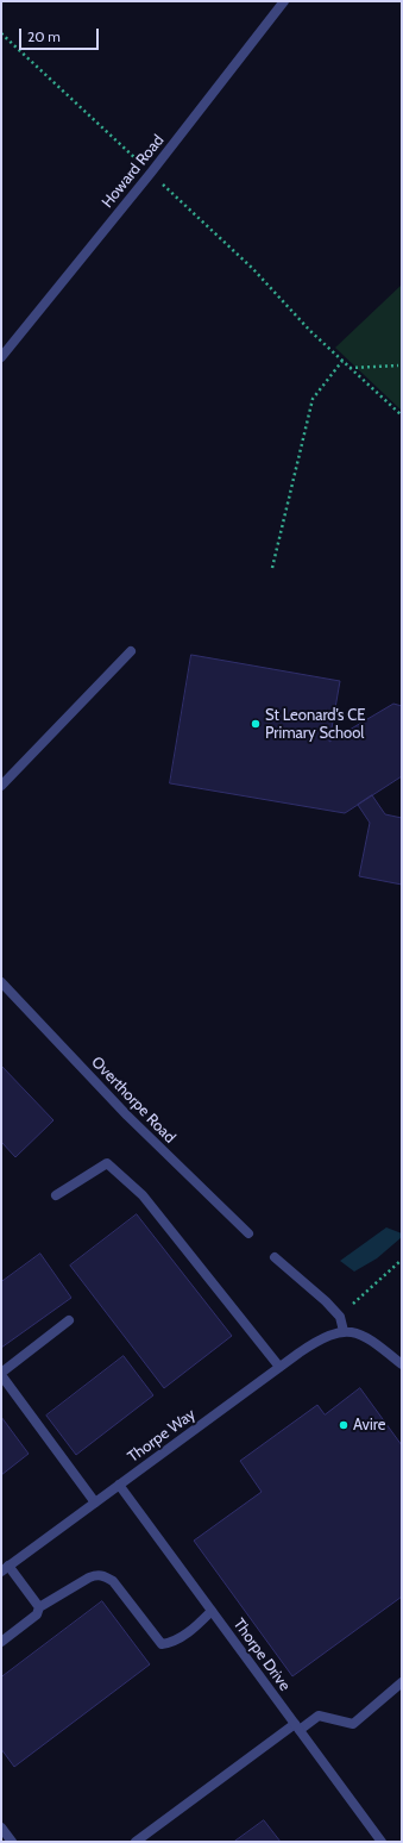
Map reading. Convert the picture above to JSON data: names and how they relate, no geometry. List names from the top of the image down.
{
  "streets": {
    "street": [
      "Howard Road",
      "Overthorpe Road",
      "Thorpe Way",
      "Thorpe Drive"
    ]
  },
  "crossings": [
    ["Thorpe Way", "Thorpe Drive"]
  ],
  "places": ["St Leonard’s CE Primary School", "Avire"],
  "scale_bar": "20 m"
}
